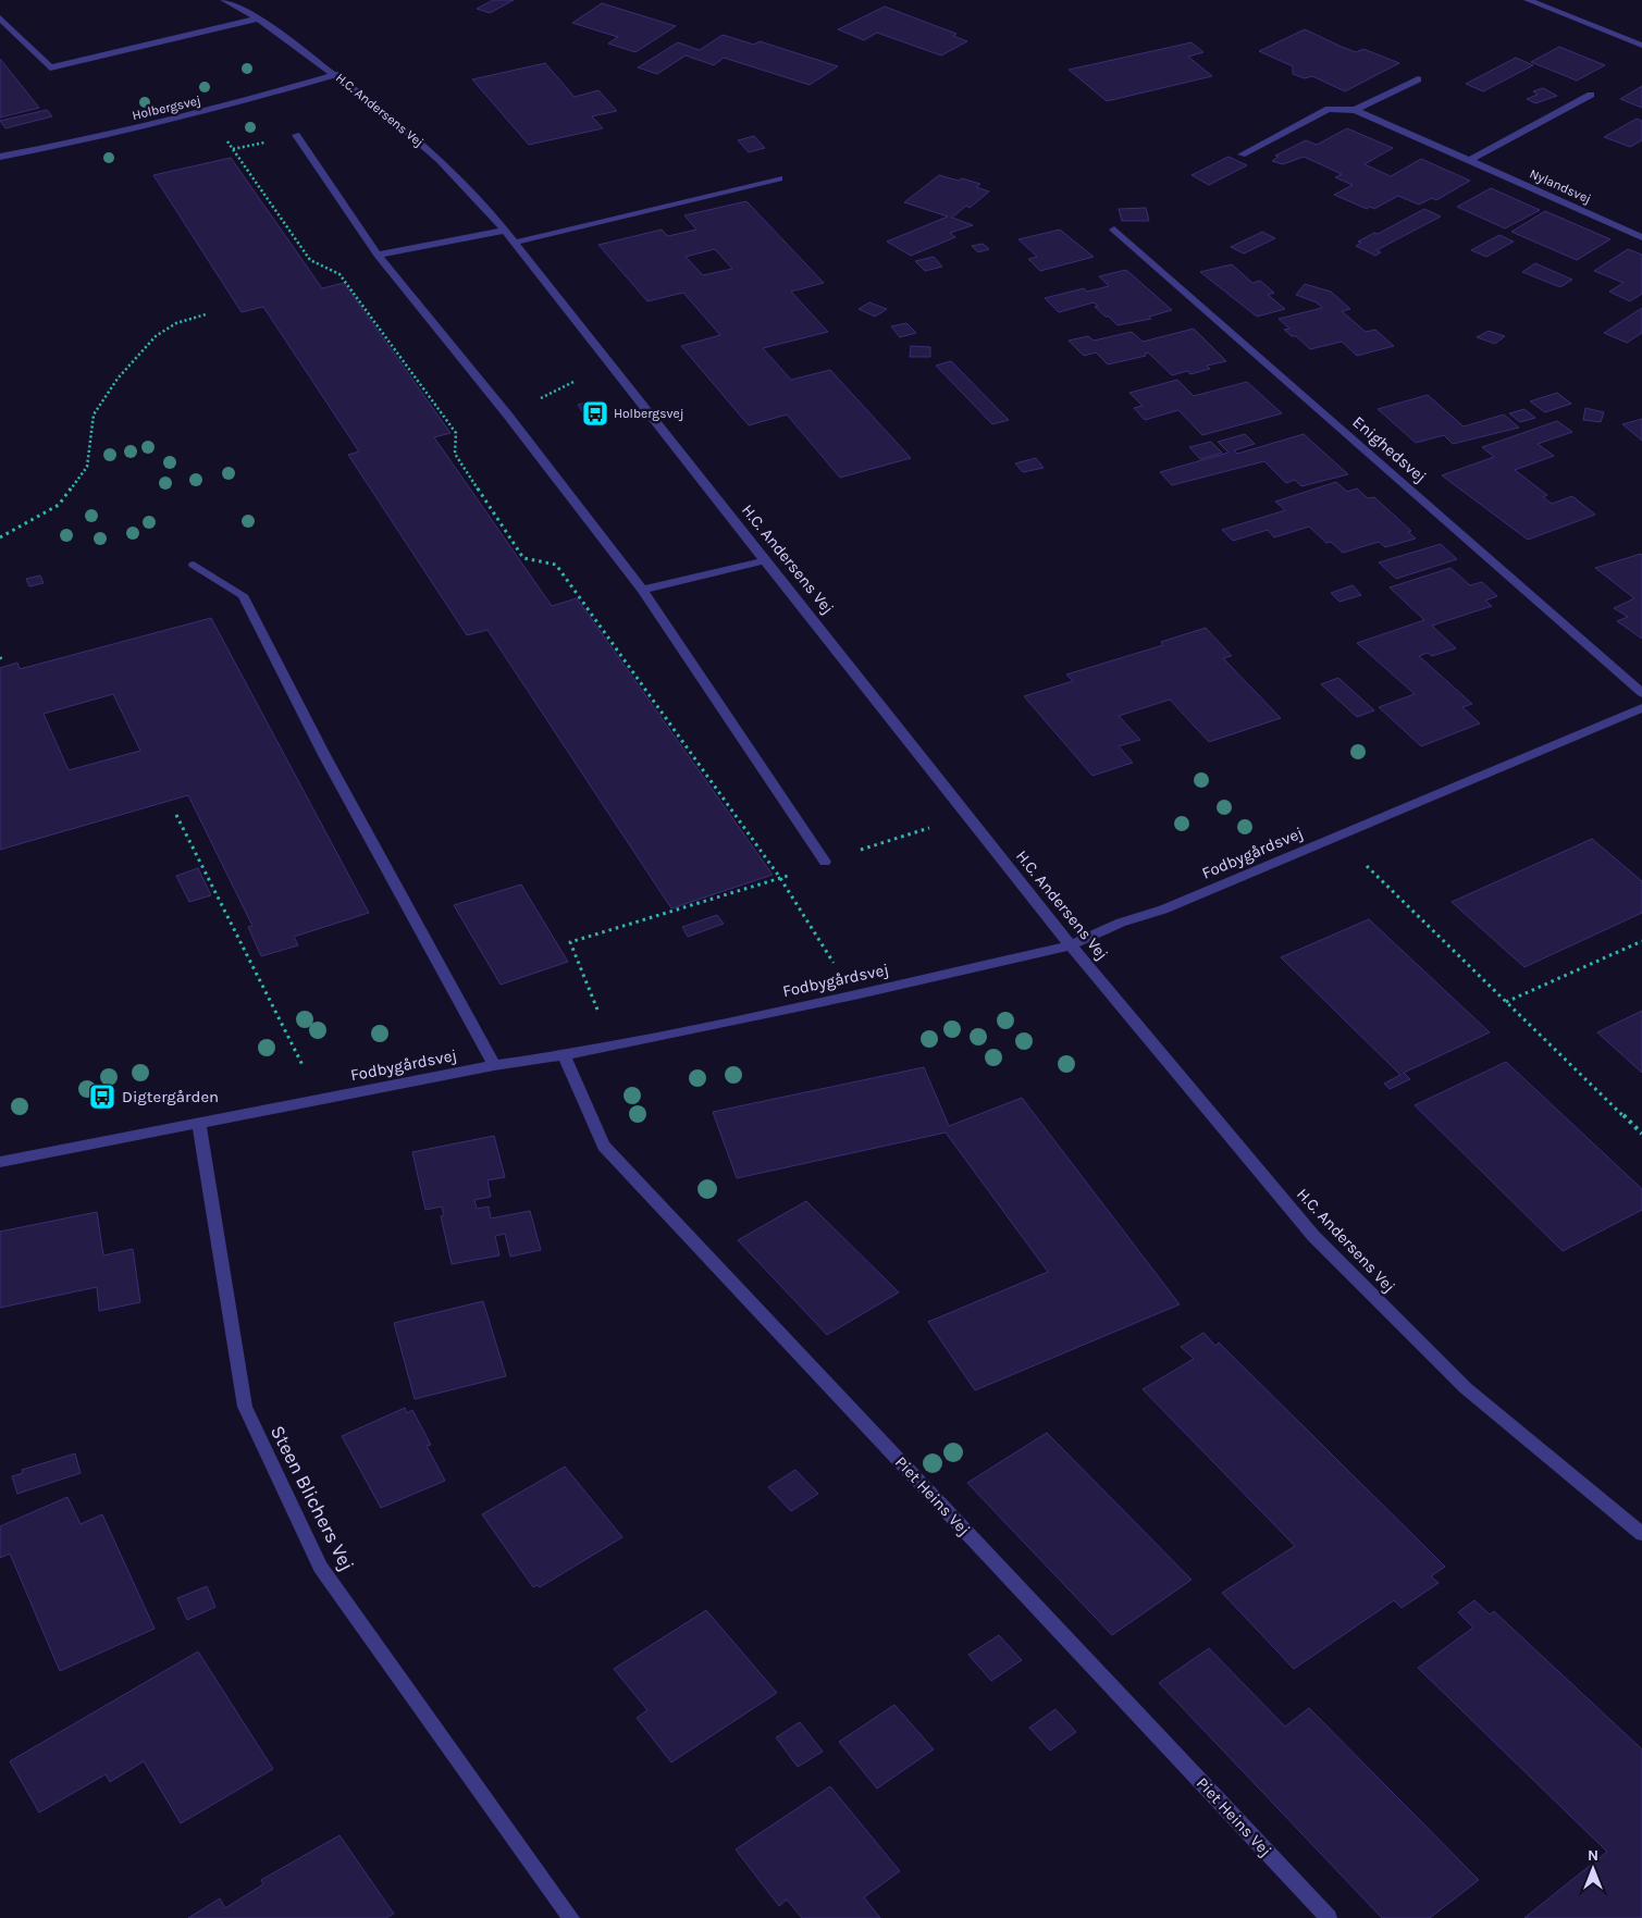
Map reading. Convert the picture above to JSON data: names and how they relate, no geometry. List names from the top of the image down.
{
  "streets": {
    "street": [
      "Holbergsvej",
      "H.C. Andersens Vej",
      "Nylandsvej",
      "Enighedsvej",
      "Fodbygårdsvej",
      "Piet Heins Vej",
      "Steen Blichers Vej"
    ]
  },
  "crossings": [
    ["Holbergsvej", "H.C. Andersens Vej"],
    ["H.C. Andersens Vej", "Fodbygårdsvej"],
    ["Fodbygårdsvej", "Piet Heins Vej"],
    ["Fodbygårdsvej", "Steen Blichers Vej"]
  ],
  "places": {
    "bus stop": ["Holbergsvej", "Digtergården"]
  },
  "north": "top"
}
